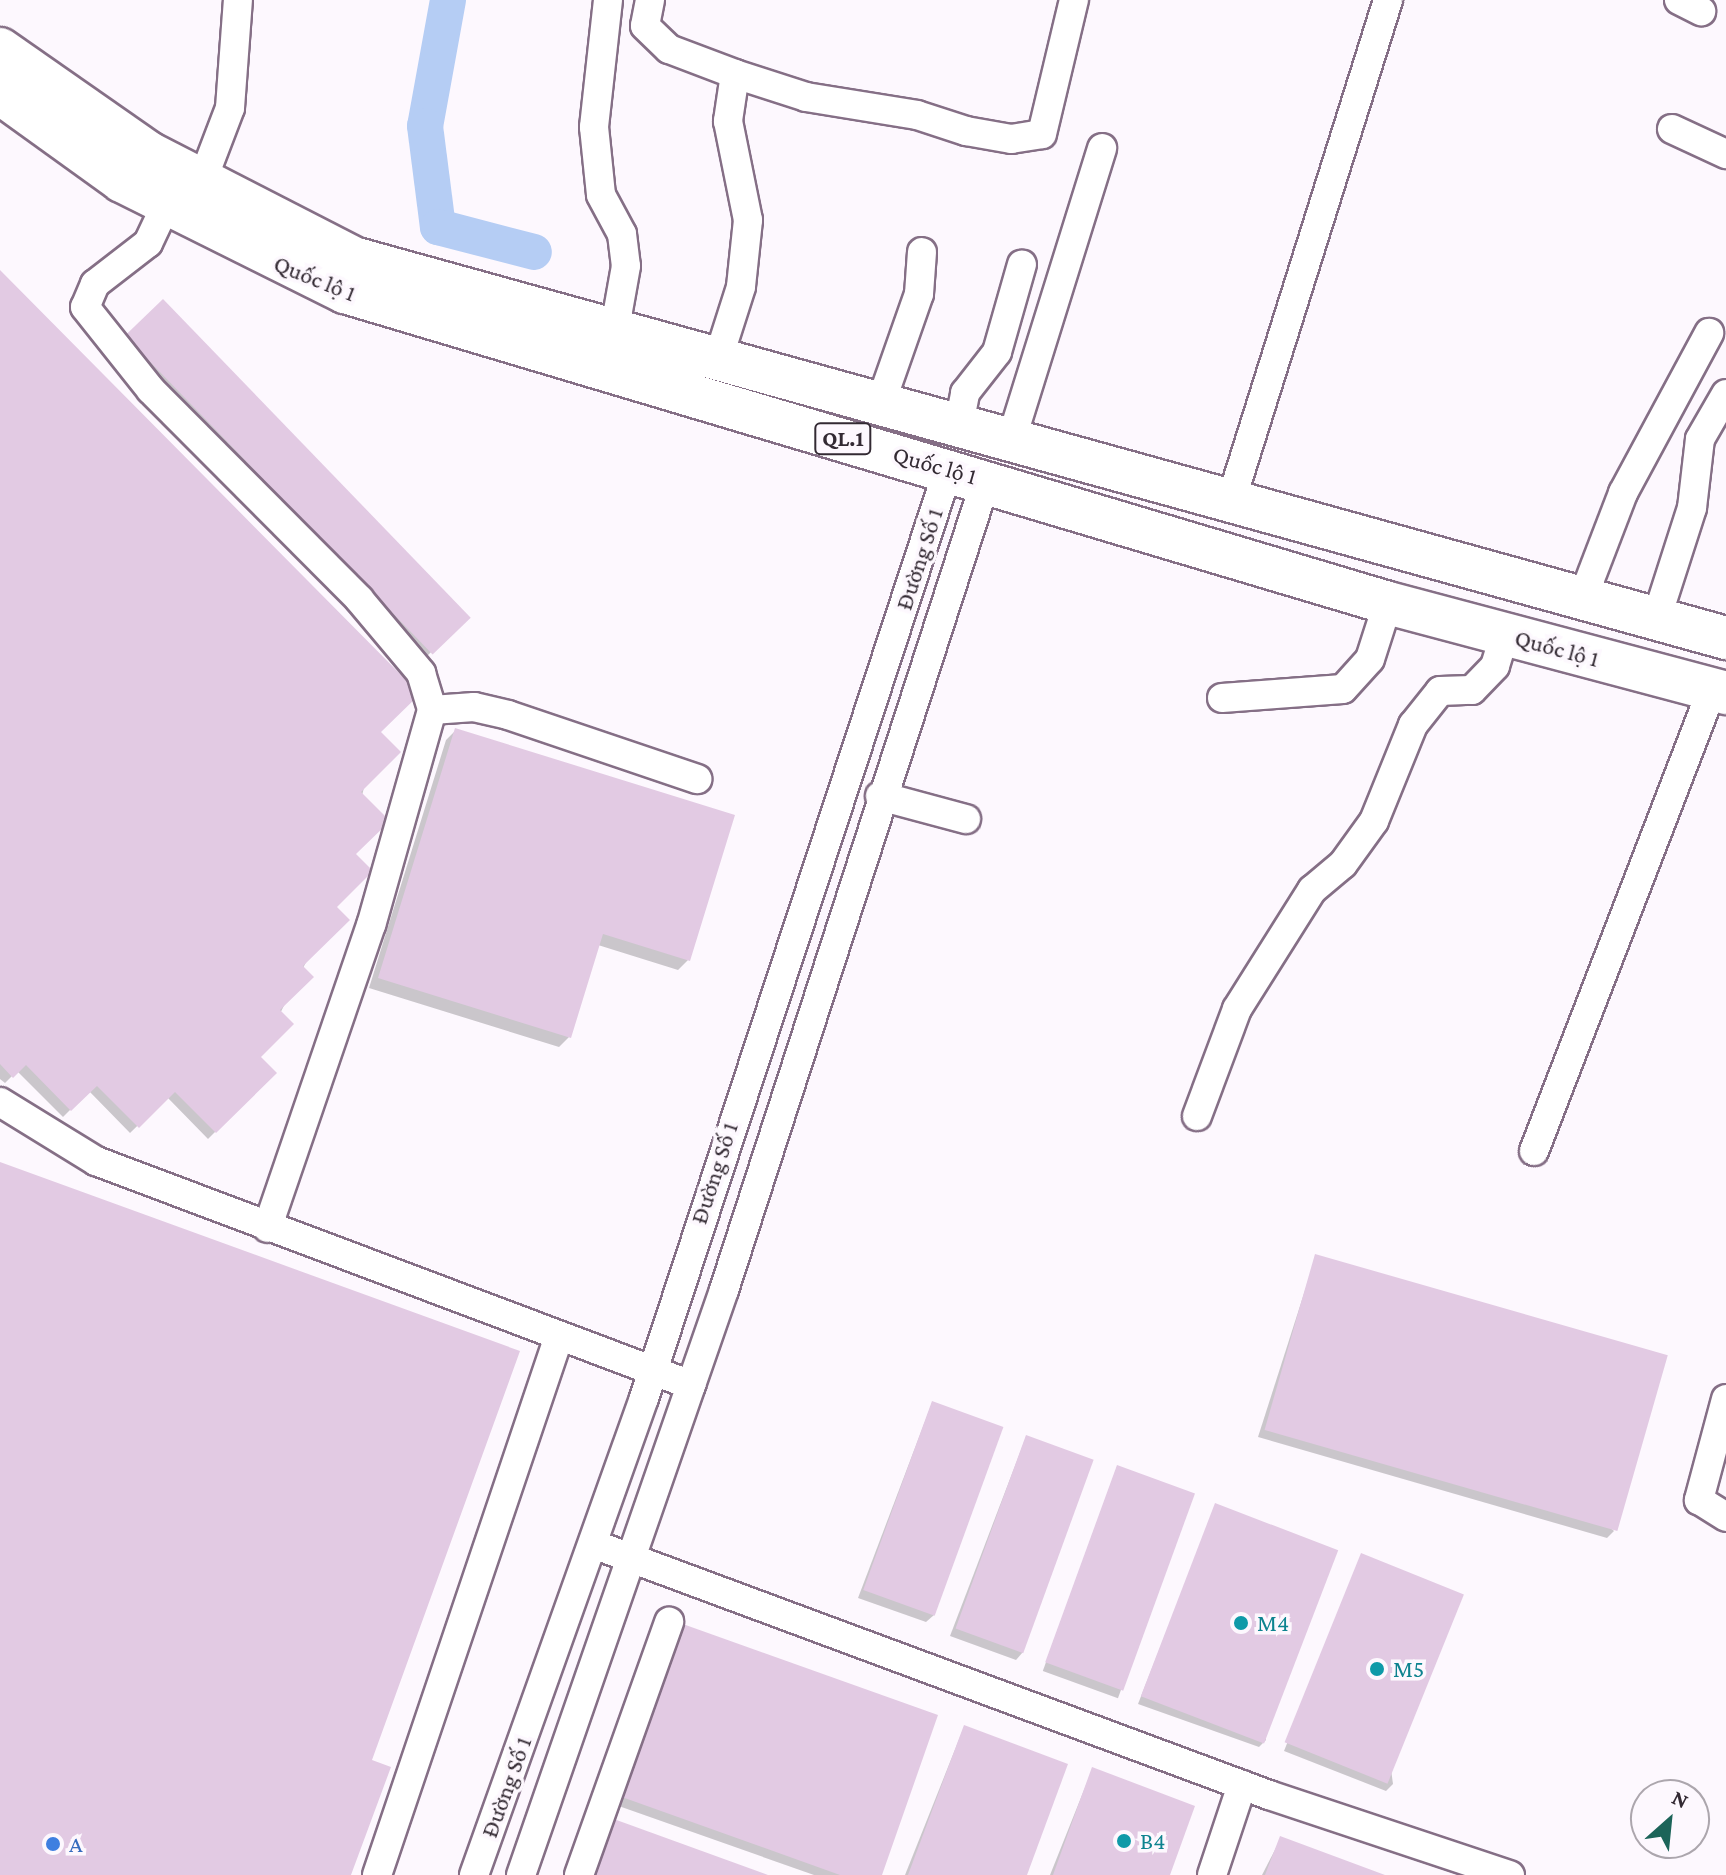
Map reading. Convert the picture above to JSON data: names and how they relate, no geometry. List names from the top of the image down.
{
  "streets": {
    "highway": ["Quốc lộ 1", "QL.1"],
    "street": ["Đường Số 1"]
  },
  "crossings": [
    ["Quốc lộ 1", "Đường Số 1"]
  ],
  "places": [
    "M4",
    "M5",
    "B4",
    "A"
  ],
  "north": "top right"
}
